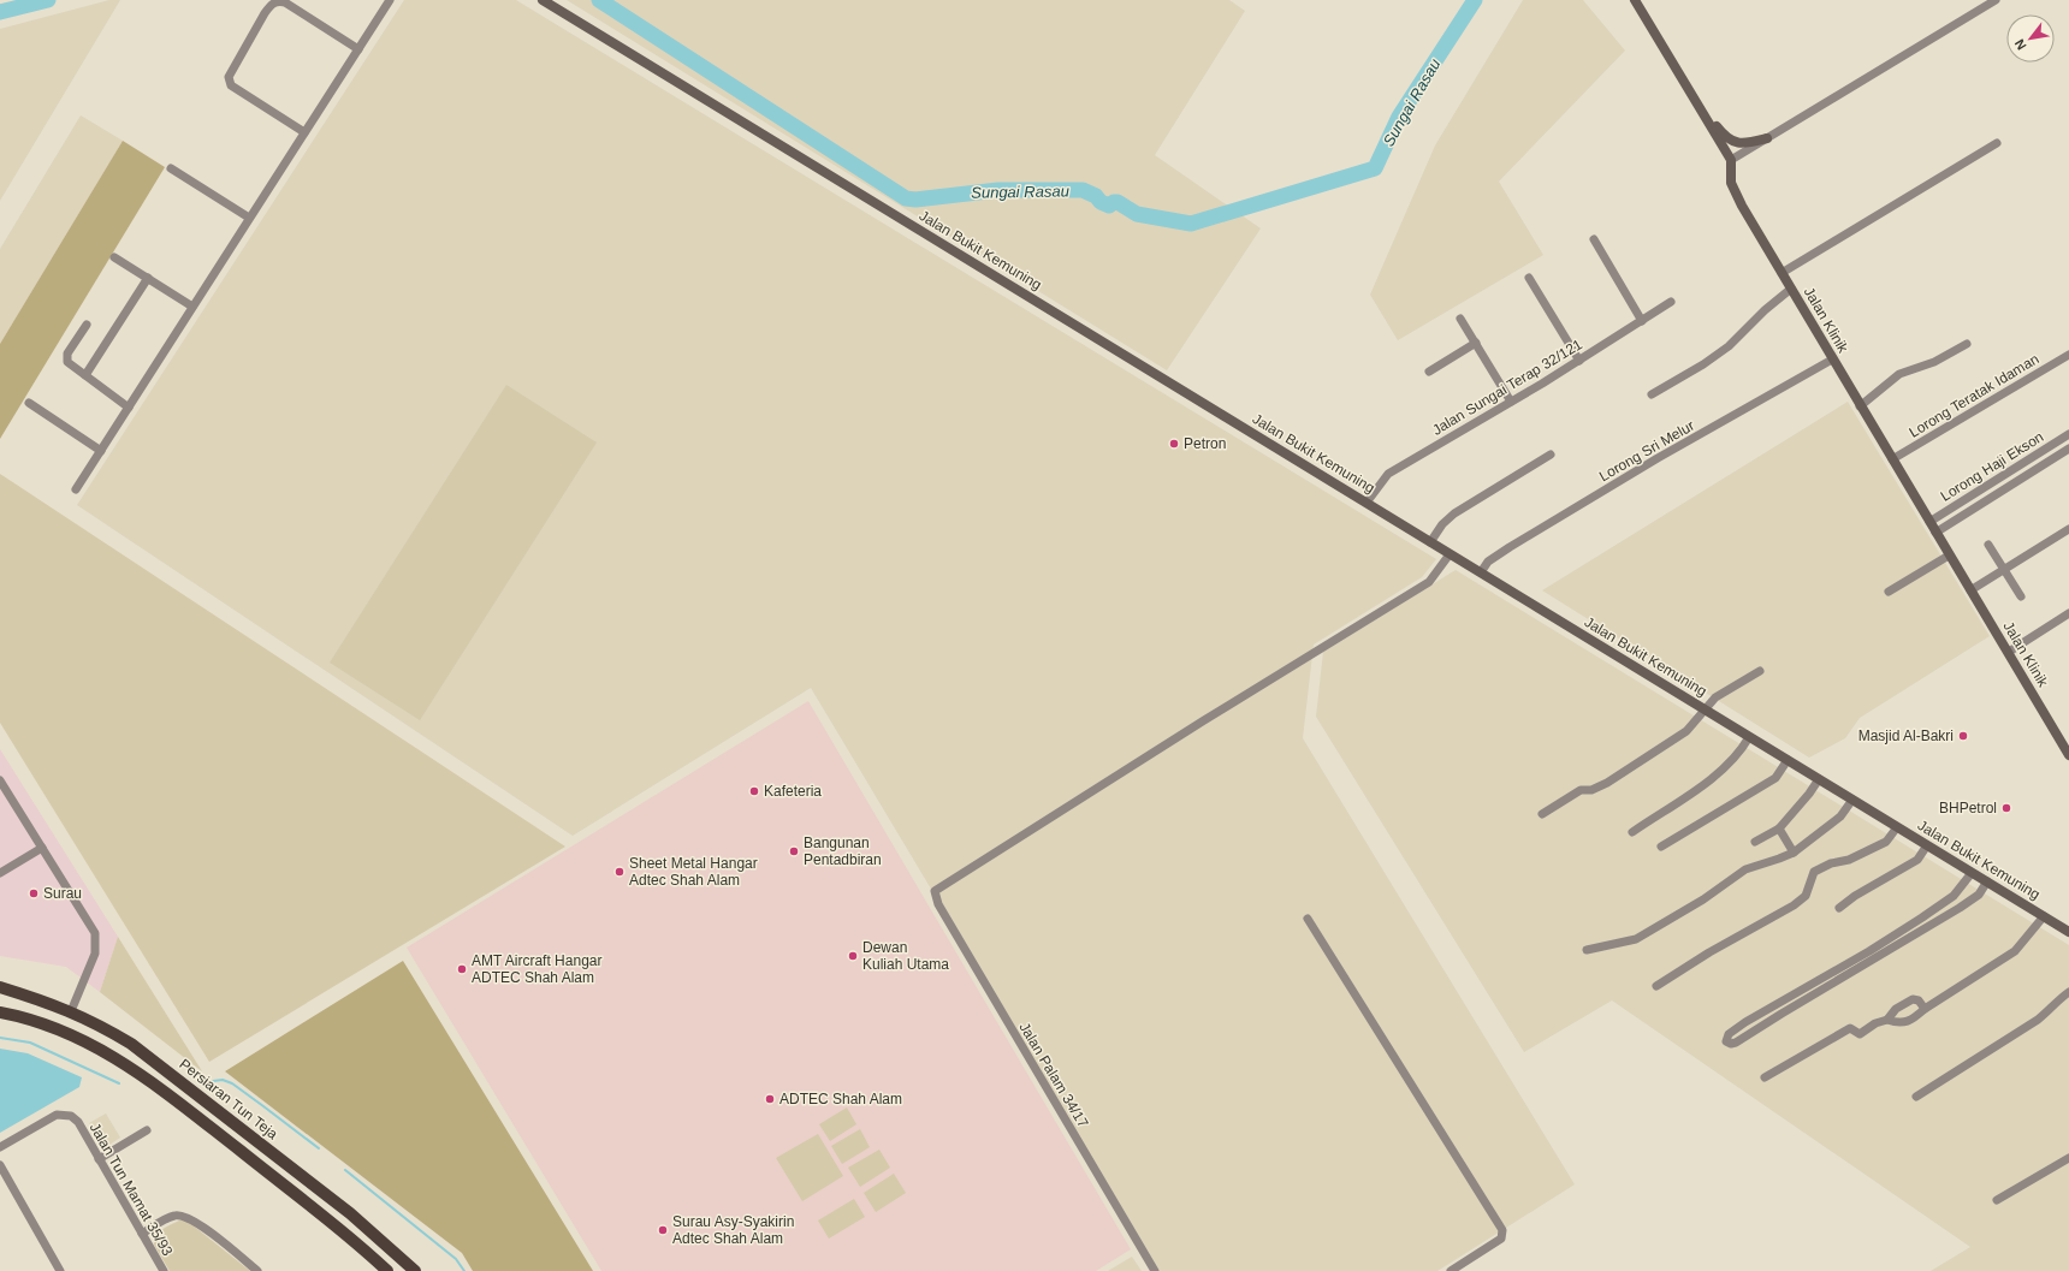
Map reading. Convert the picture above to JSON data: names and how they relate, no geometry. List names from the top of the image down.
{
  "streets": {
    "main road": ["Jalan Bukit Kemuning", "Jalan Klinik", "Persiaran Tun Teja"],
    "street": [
      "Jalan Sungai Terap 32/121",
      "Lorong Teratak Idaman",
      "Lorong Sri Melur",
      "Lorong Haji Ekson",
      "Jalan Palam 34/17",
      "Jalan Tun Mamat 35/93"
    ]
  },
  "crossings": [
    ["Jalan Bukit Kemuning", "Jalan Sungai Terap 32/121"],
    ["Jalan Bukit Kemuning", "Lorong Sri Melur"],
    ["Jalan Bukit Kemuning", "Jalan Palam 34/17"],
    ["Jalan Klinik", "Lorong Teratak Idaman"],
    ["Jalan Klinik", "Lorong Sri Melur"],
    ["Jalan Klinik", "Lorong Haji Ekson"]
  ],
  "water": ["Sungai Rasau"],
  "places": [
    "Petron",
    "Masjid Al-Bakri",
    "Kafeteria",
    "BHPetrol",
    "Bangunan Pentadbiran",
    "Sheet Metal Hangar Adtec Shah Alam",
    "Surau",
    "Dewan Kuliah Utama",
    "AMT Aircraft Hangar ADTEC Shah Alam",
    "ADTEC Shah Alam",
    "Surau Asy-Syakirin Adtec Shah Alam"
  ],
  "north": "bottom left"
}
